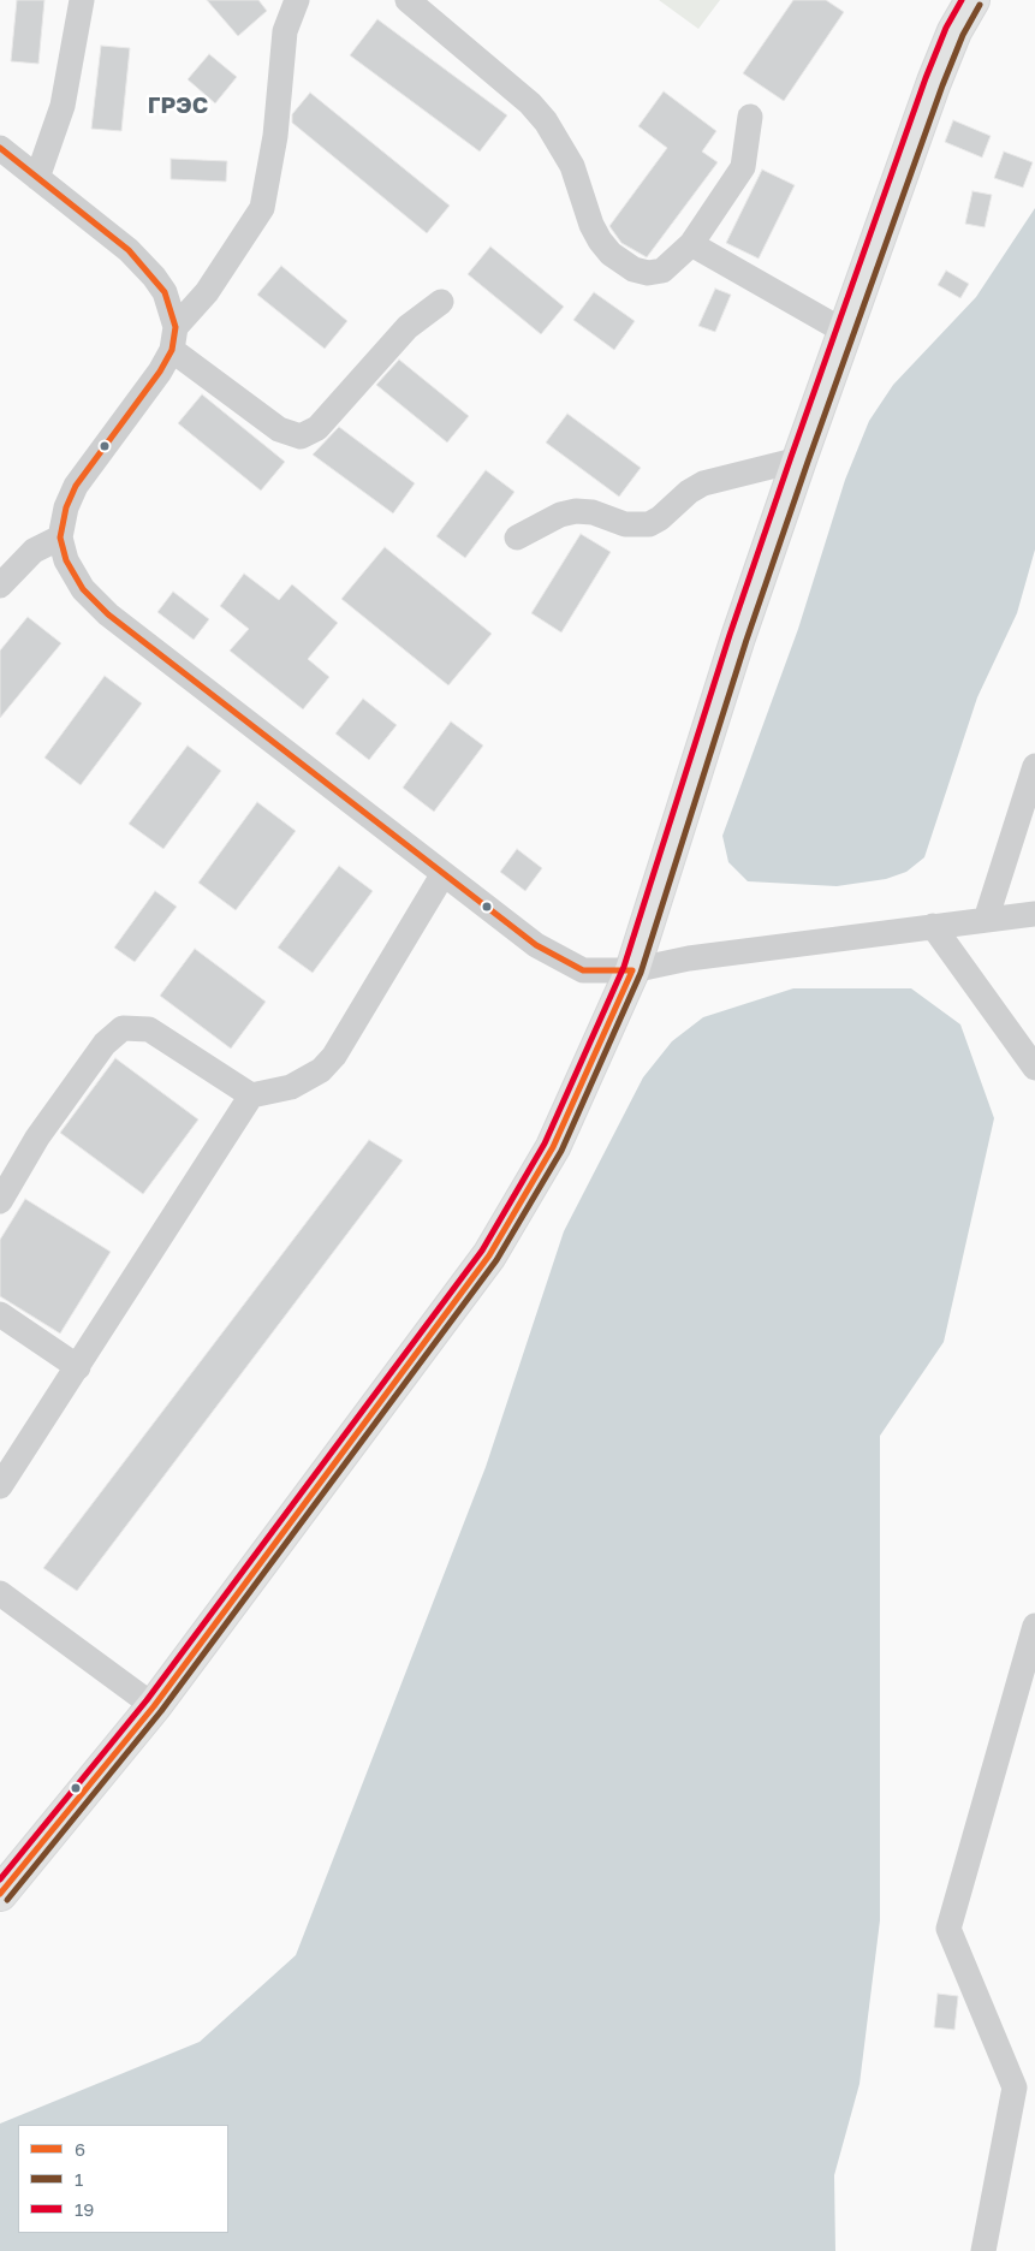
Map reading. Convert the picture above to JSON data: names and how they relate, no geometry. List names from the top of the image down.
{
  "districts": ["ГРЭС"],
  "lines": ["transit line 19", "transit line 1", "transit line 6"],
  "legend": ["6", "1", "19"]
}
